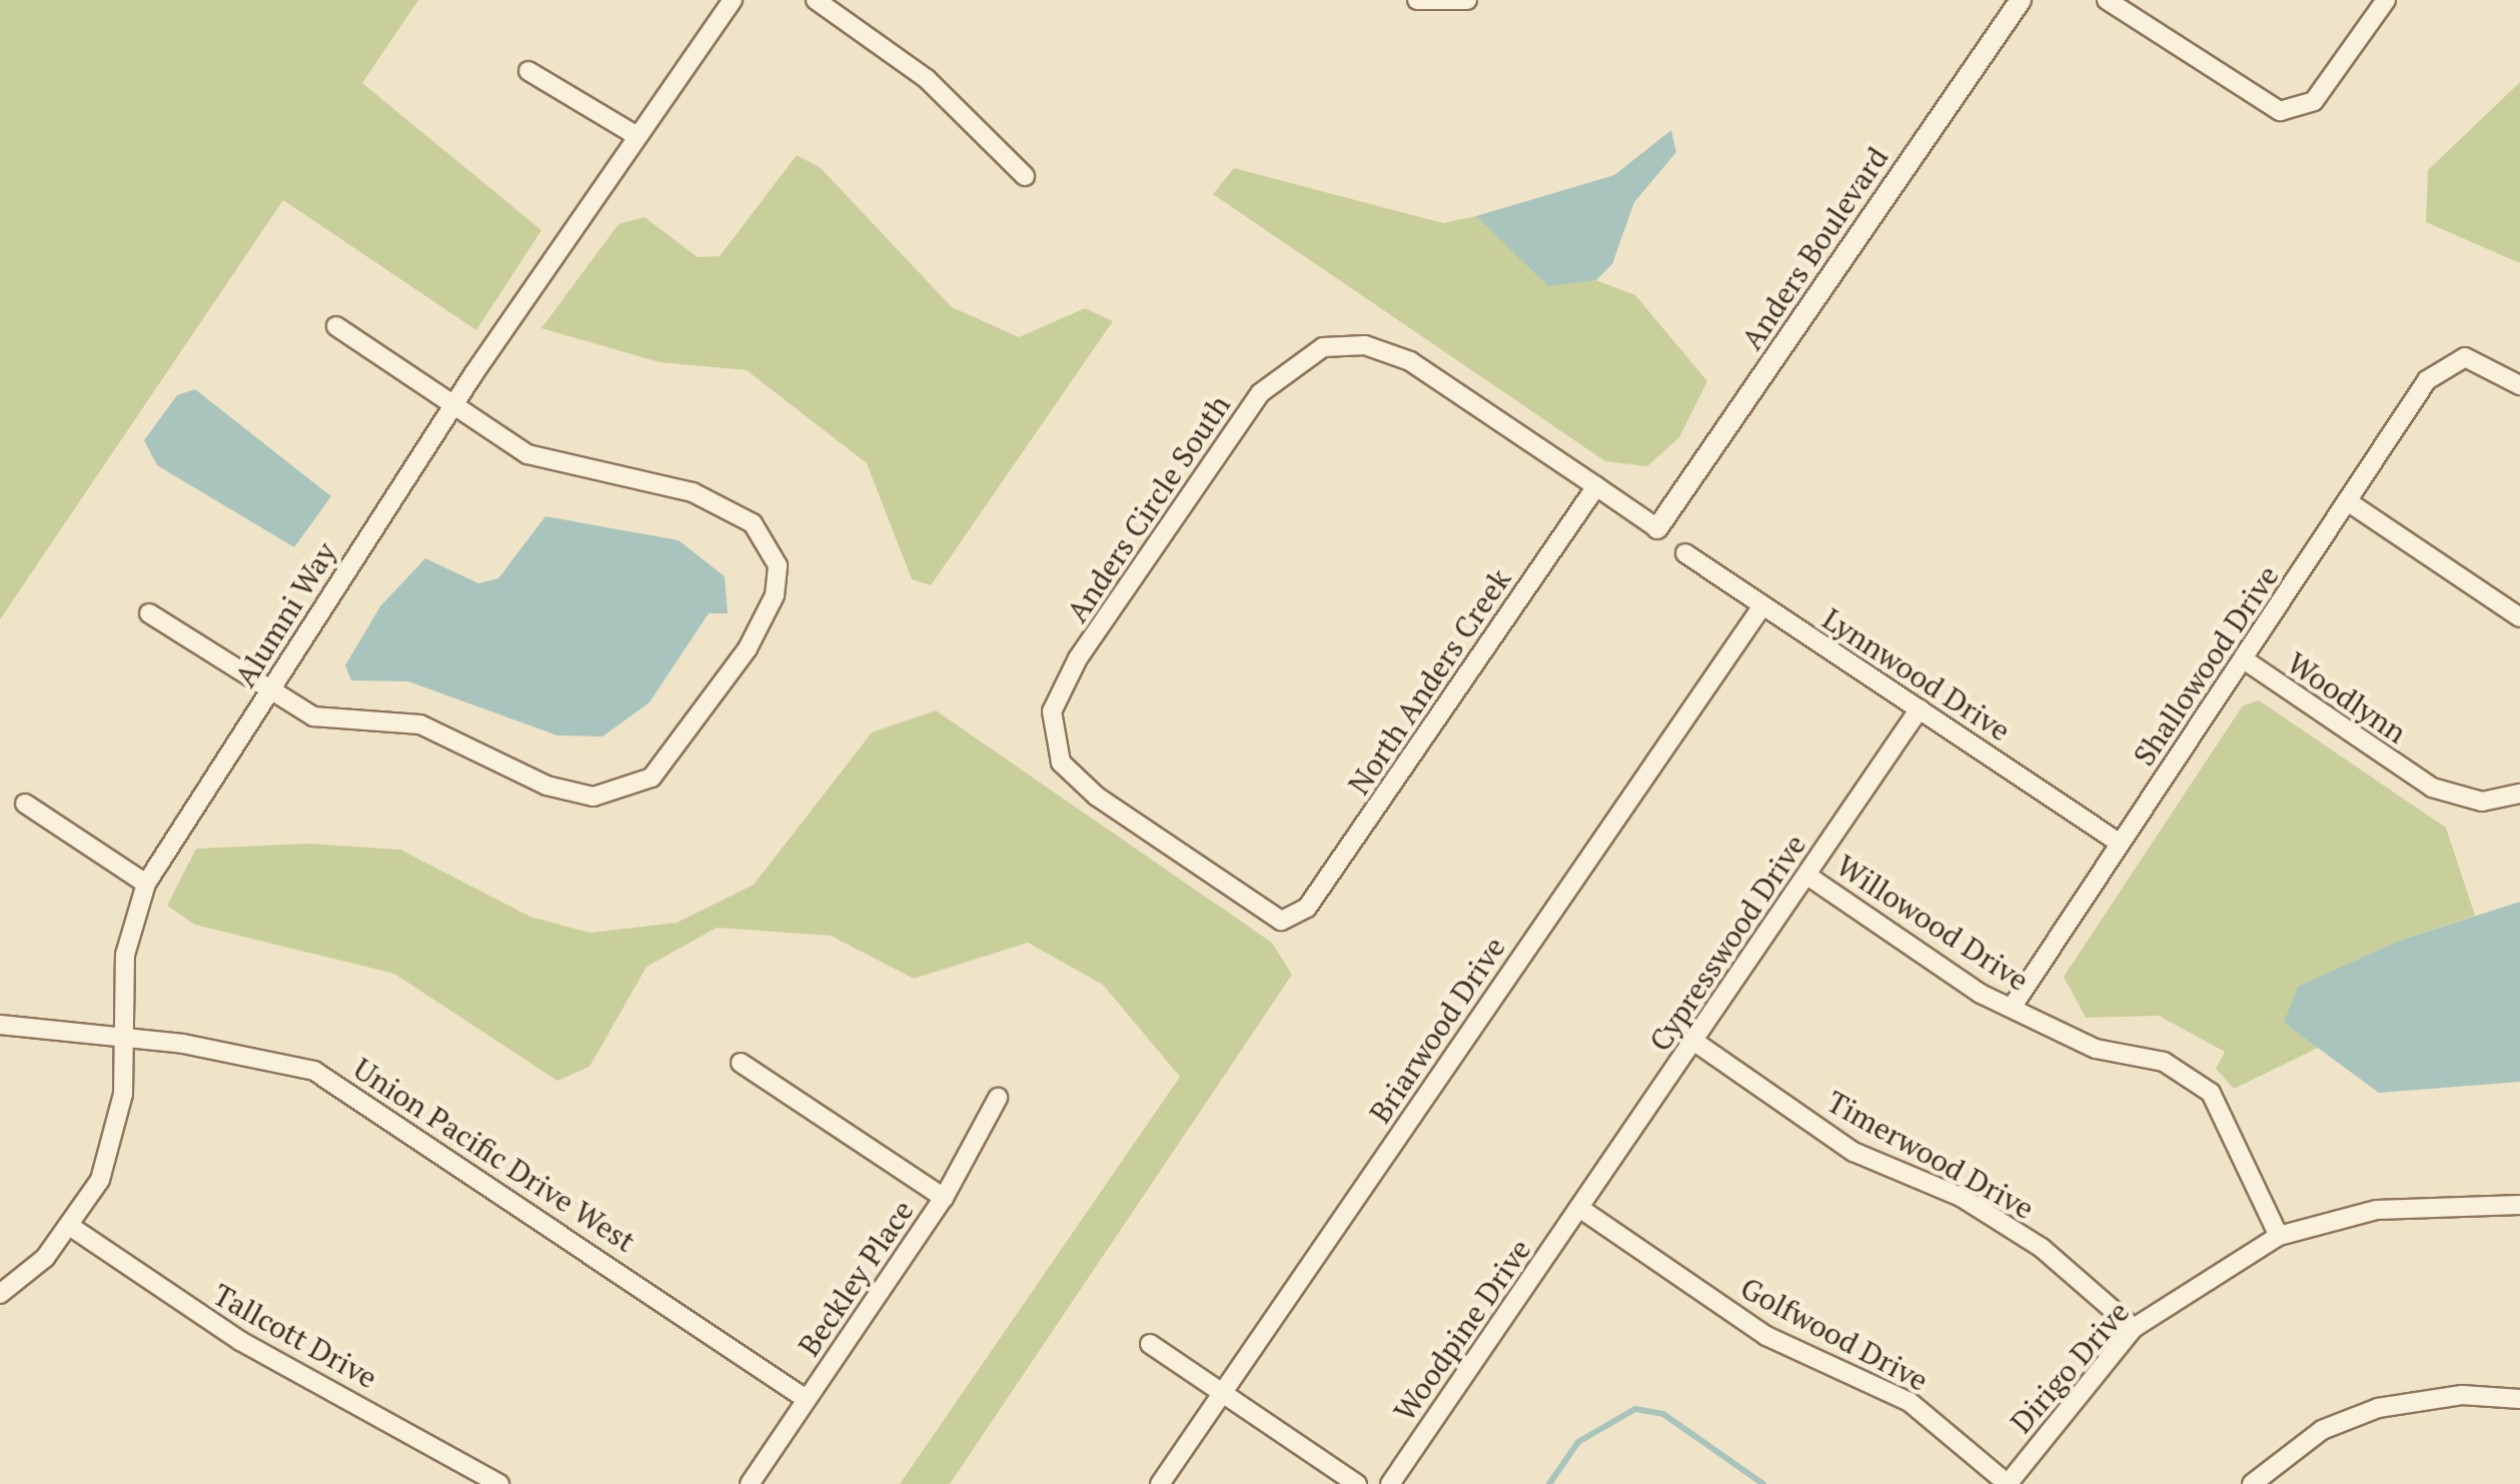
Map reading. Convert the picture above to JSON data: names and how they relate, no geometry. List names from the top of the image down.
{
  "streets": {
    "street": [
      "Anders Boulevard",
      "Anders Circle South",
      "Alumni Way",
      "Shallowood Drive",
      "Lynnwood Drive",
      "North Anders Creek",
      "Woodlynn",
      "Willowood Drive",
      "Cypresswood Drive",
      "Briarwood Drive",
      "Union Pacific Drive West",
      "Timerwood Drive",
      "Beckley Place",
      "Woodpine Drive",
      "Golfwood Drive",
      "Tallcott Drive",
      "Dirigo Drive"
    ]
  },
  "crossings": [
    ["Anders Circle South", "North Anders Creek"],
    ["Alumni Way", "Union Pacific Drive West"],
    ["Alumni Way", "Tallcott Drive"],
    ["Shallowood Drive", "Lynnwood Drive"],
    ["Shallowood Drive", "Woodlynn"],
    ["Shallowood Drive", "Willowood Drive"],
    ["Lynnwood Drive", "Cypresswood Drive"],
    ["Lynnwood Drive", "Briarwood Drive"],
    ["Willowood Drive", "Cypresswood Drive"],
    ["Willowood Drive", "Dirigo Drive"],
    ["Cypresswood Drive", "Timerwood Drive"],
    ["Cypresswood Drive", "Woodpine Drive"],
    ["Cypresswood Drive", "Golfwood Drive"],
    ["Union Pacific Drive West", "Beckley Place"],
    ["Timerwood Drive", "Dirigo Drive"],
    ["Woodpine Drive", "Golfwood Drive"],
    ["Golfwood Drive", "Dirigo Drive"]
  ]
}
